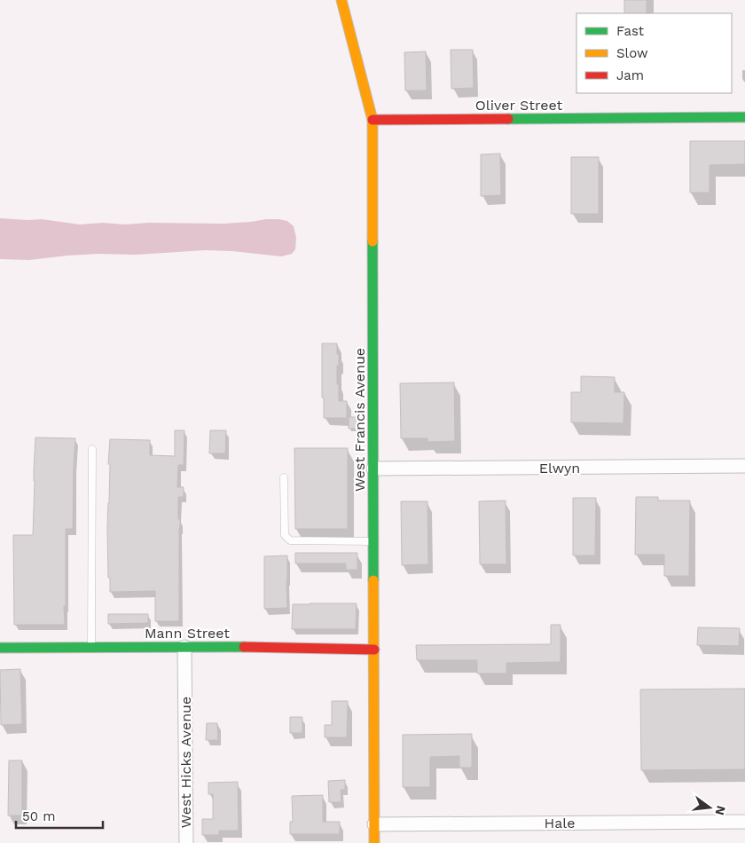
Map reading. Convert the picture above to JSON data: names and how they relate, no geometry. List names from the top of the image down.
{
  "streets": {
    "street": [
      "Oliver Street",
      "West Francis Avenue",
      "Elwyn",
      "Mann Street",
      "West Hicks Avenue",
      "Hale"
    ]
  },
  "crossings": [
    ["Oliver Street", "West Francis Avenue"],
    ["West Francis Avenue", "Elwyn"],
    ["West Francis Avenue", "Mann Street"],
    ["West Francis Avenue", "Hale"],
    ["Mann Street", "West Hicks Avenue"]
  ],
  "legend": ["Fast", "Slow", "Jam"],
  "scale_bar": "50 m",
  "north": "right"
}
